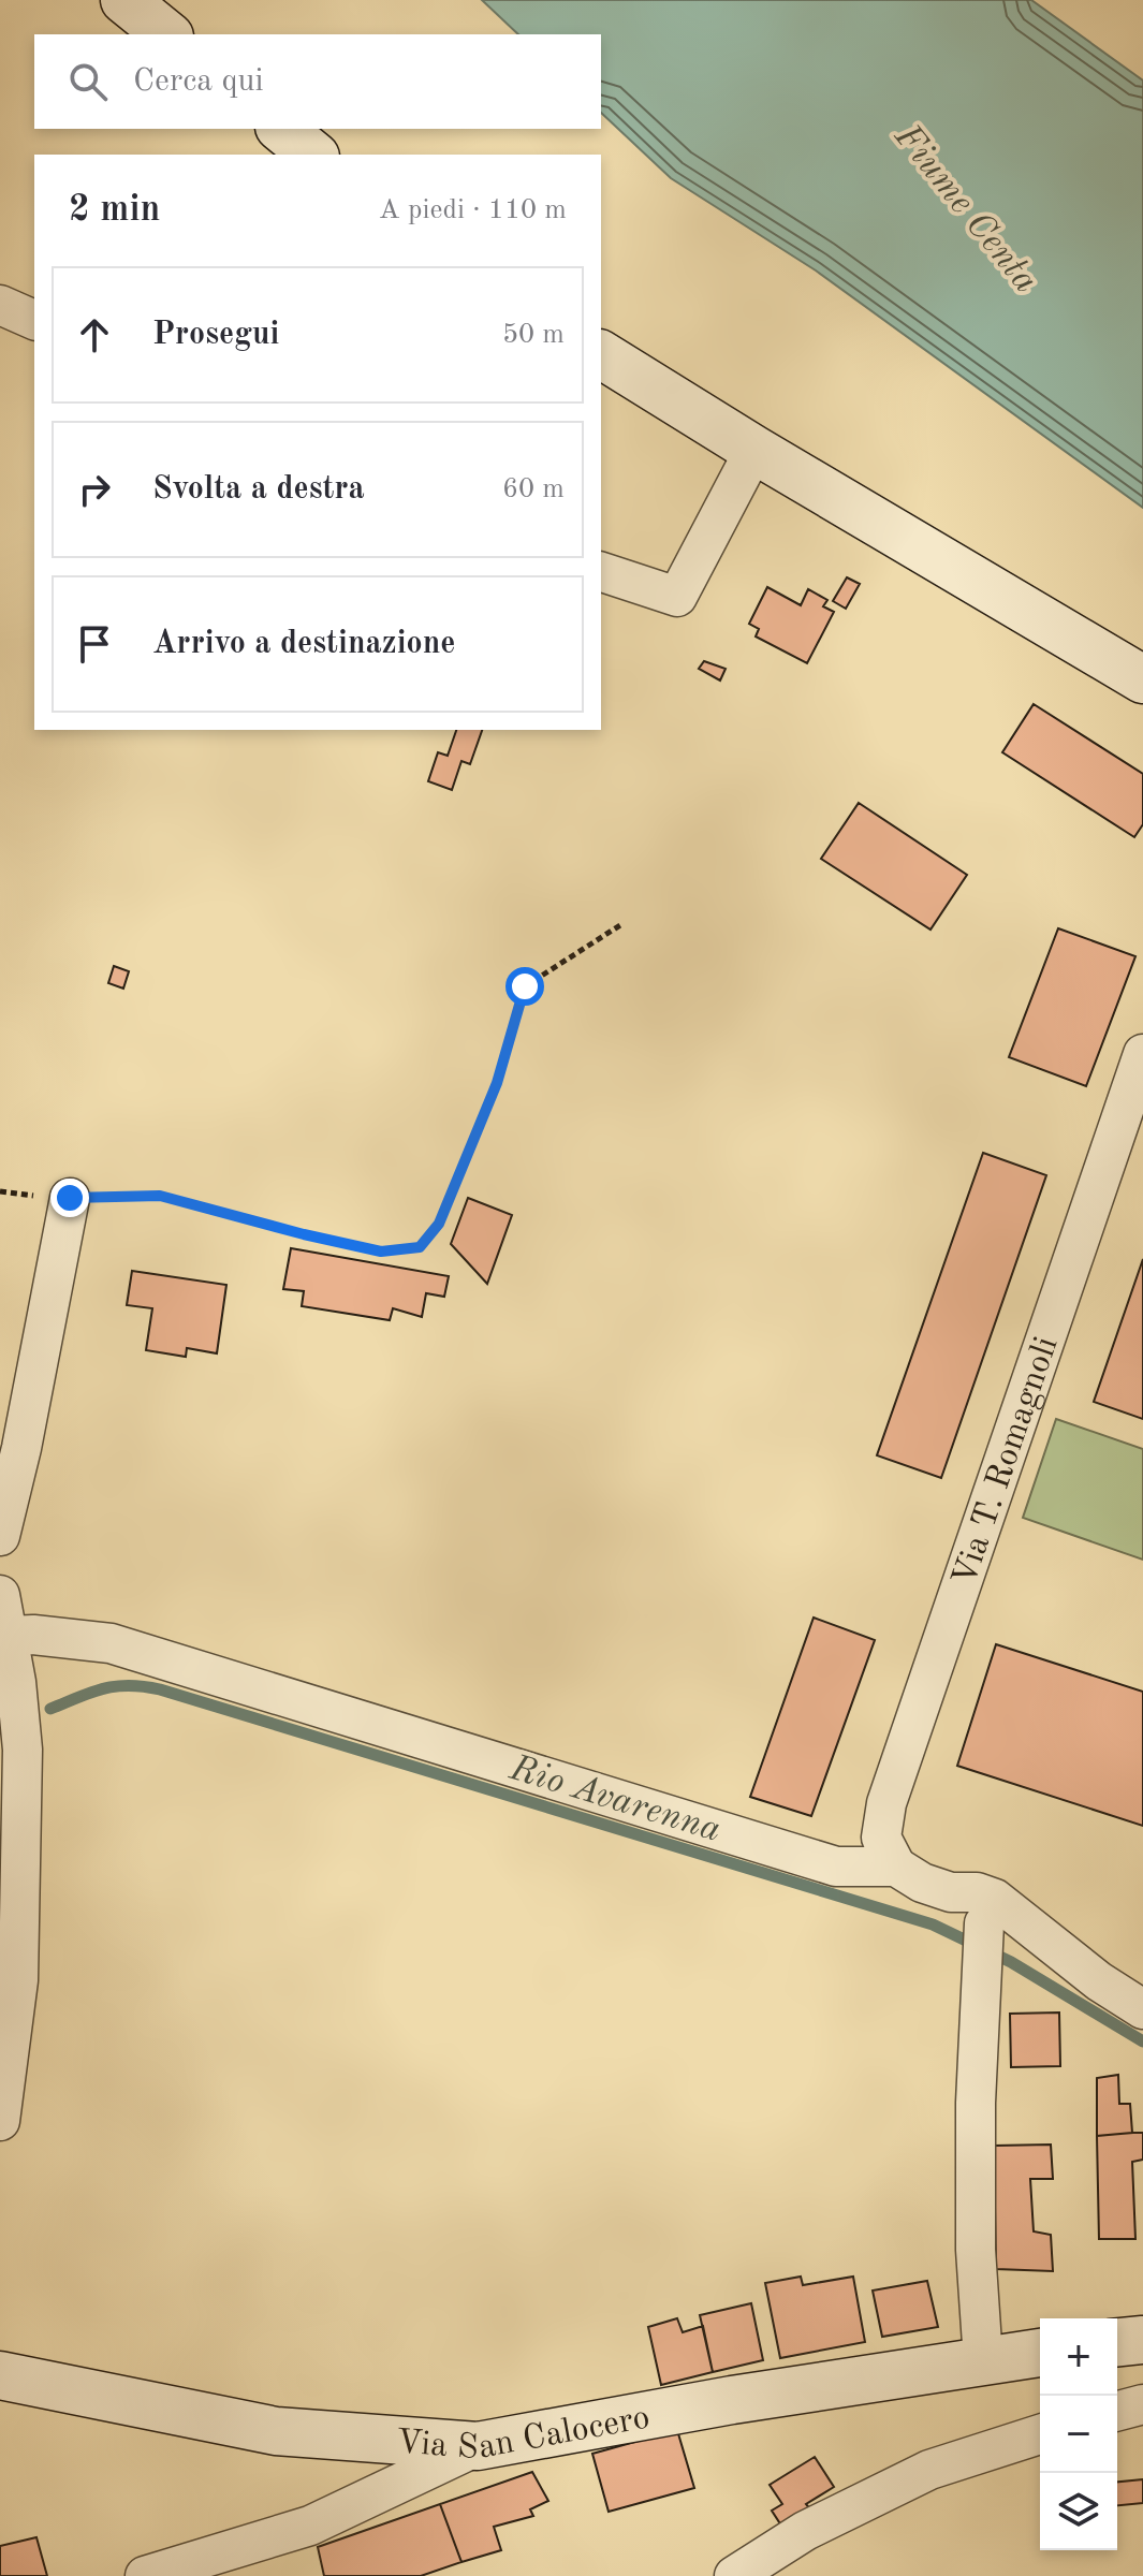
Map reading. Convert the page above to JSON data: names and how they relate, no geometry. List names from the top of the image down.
{
  "streets": {
    "main road": ["Via San Calocero"],
    "street": ["Via T. Romagnoli"]
  },
  "water": ["Fiume Centa", "Rio Avarenna"],
  "page": {
    "search": "Cerca qui",
    "heading": ["2 min", "A piedi · 110 m"],
    "list": [
      ["Prosegui", "50 m"],
      ["Svolta a destra", "60 m"],
      "Arrivo a destinazione"
    ],
    "map_buttons": ["+", "−"]
  }
}
